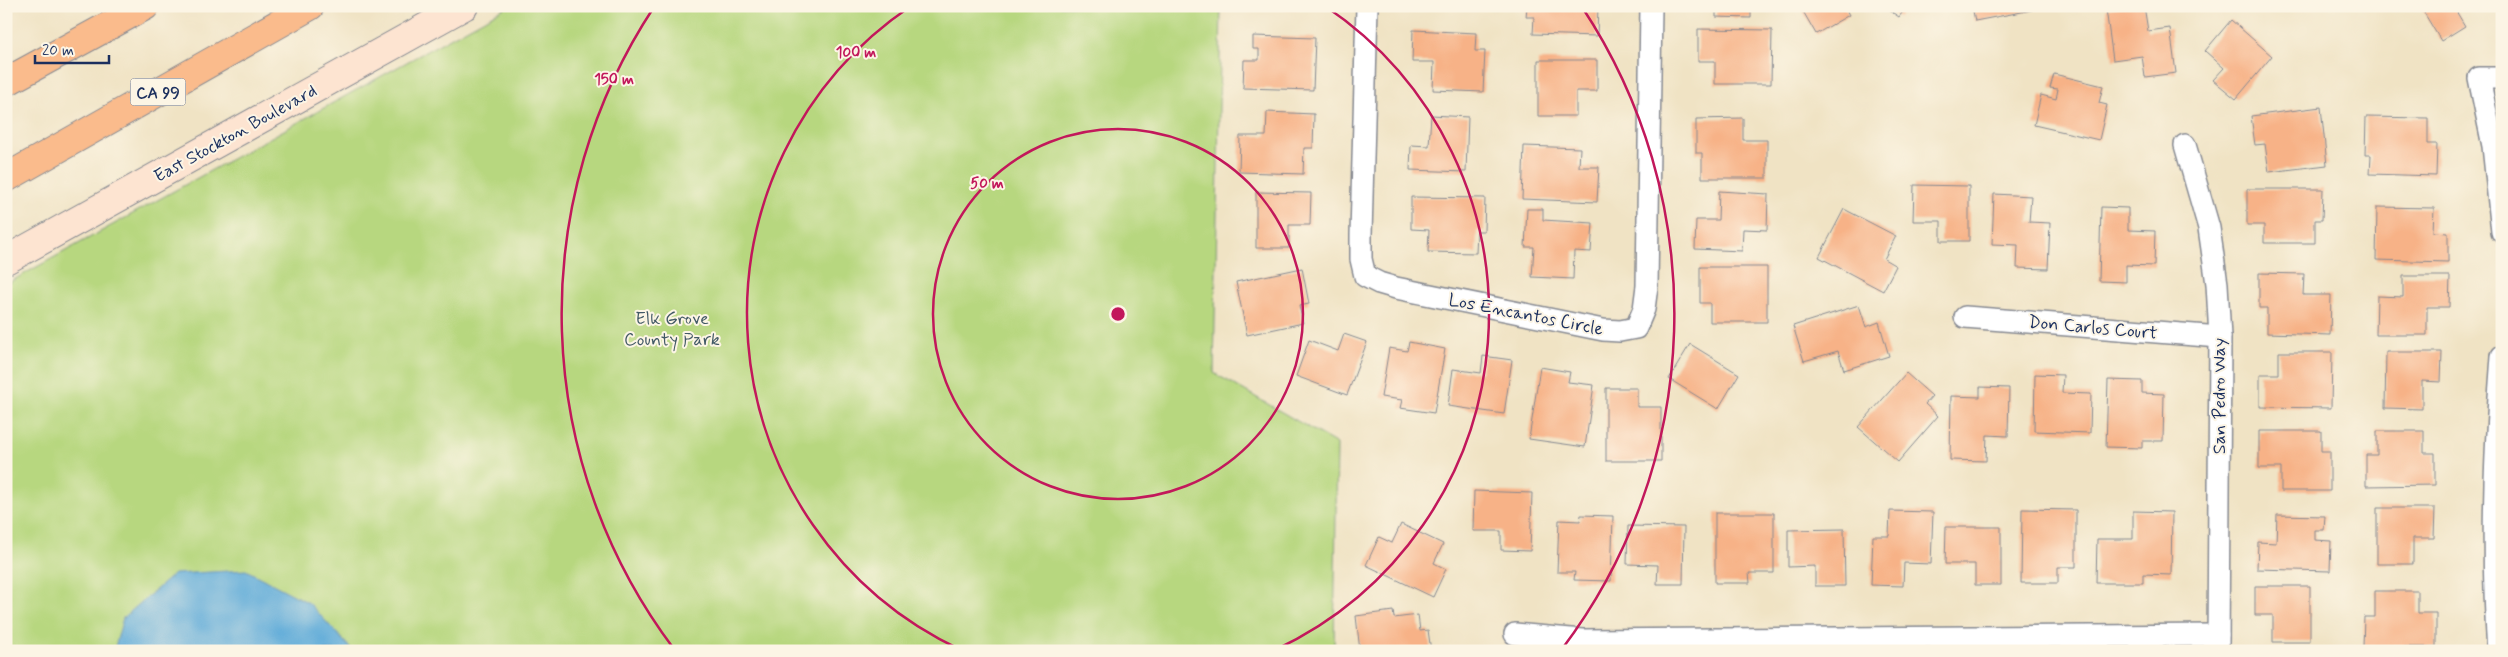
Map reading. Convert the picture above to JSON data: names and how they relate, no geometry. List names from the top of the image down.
{
  "streets": {
    "highway": ["CA 99"],
    "street": [
      "East Stockton Boulevard",
      "Los Encantos Circle",
      "Don Carlos Court",
      "San Pedro Way"
    ]
  },
  "crossings": [
    ["Don Carlos Court", "San Pedro Way"]
  ],
  "parks": ["Elk Grove County Park"],
  "scale_bar": "20 m",
  "rings": ["100 m", "150 m", "50 m"]
}
